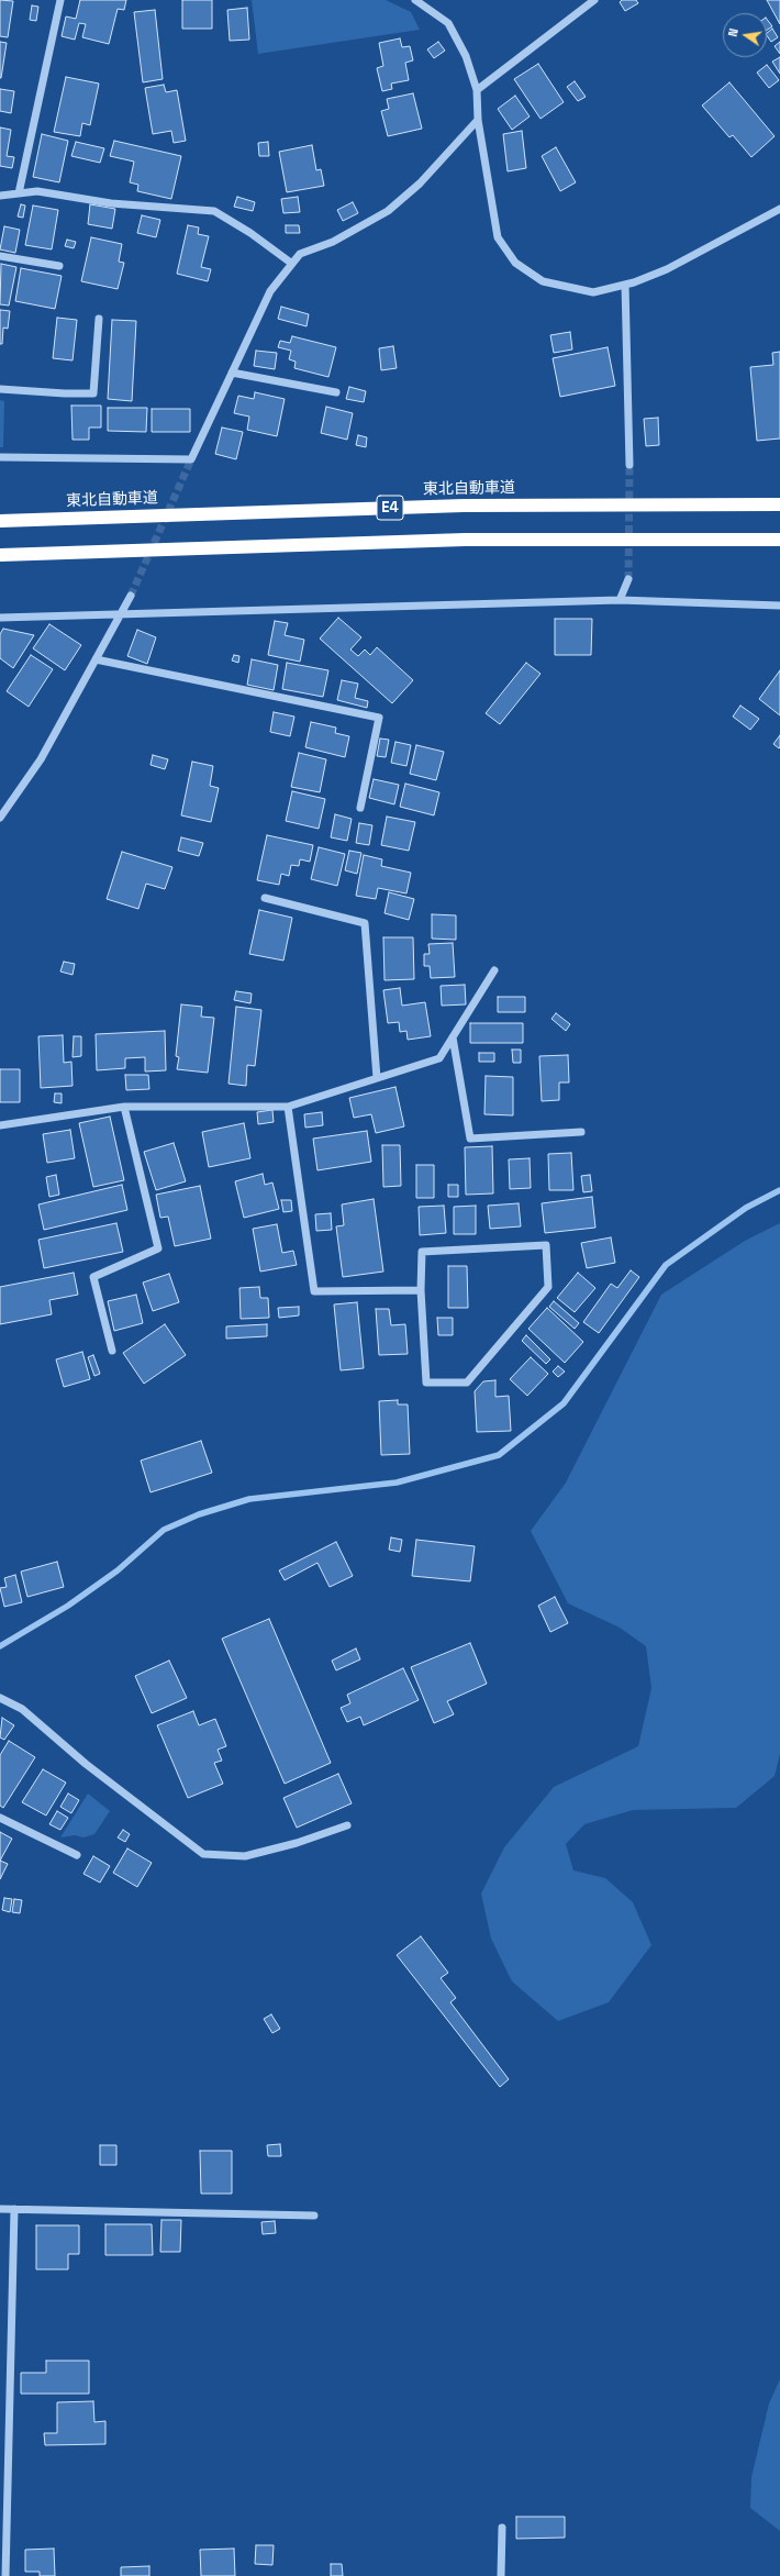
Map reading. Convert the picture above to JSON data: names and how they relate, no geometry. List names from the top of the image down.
{
  "streets": {
    "highway": ["東北自動車道", "E4"]
  },
  "north": "left"
}
